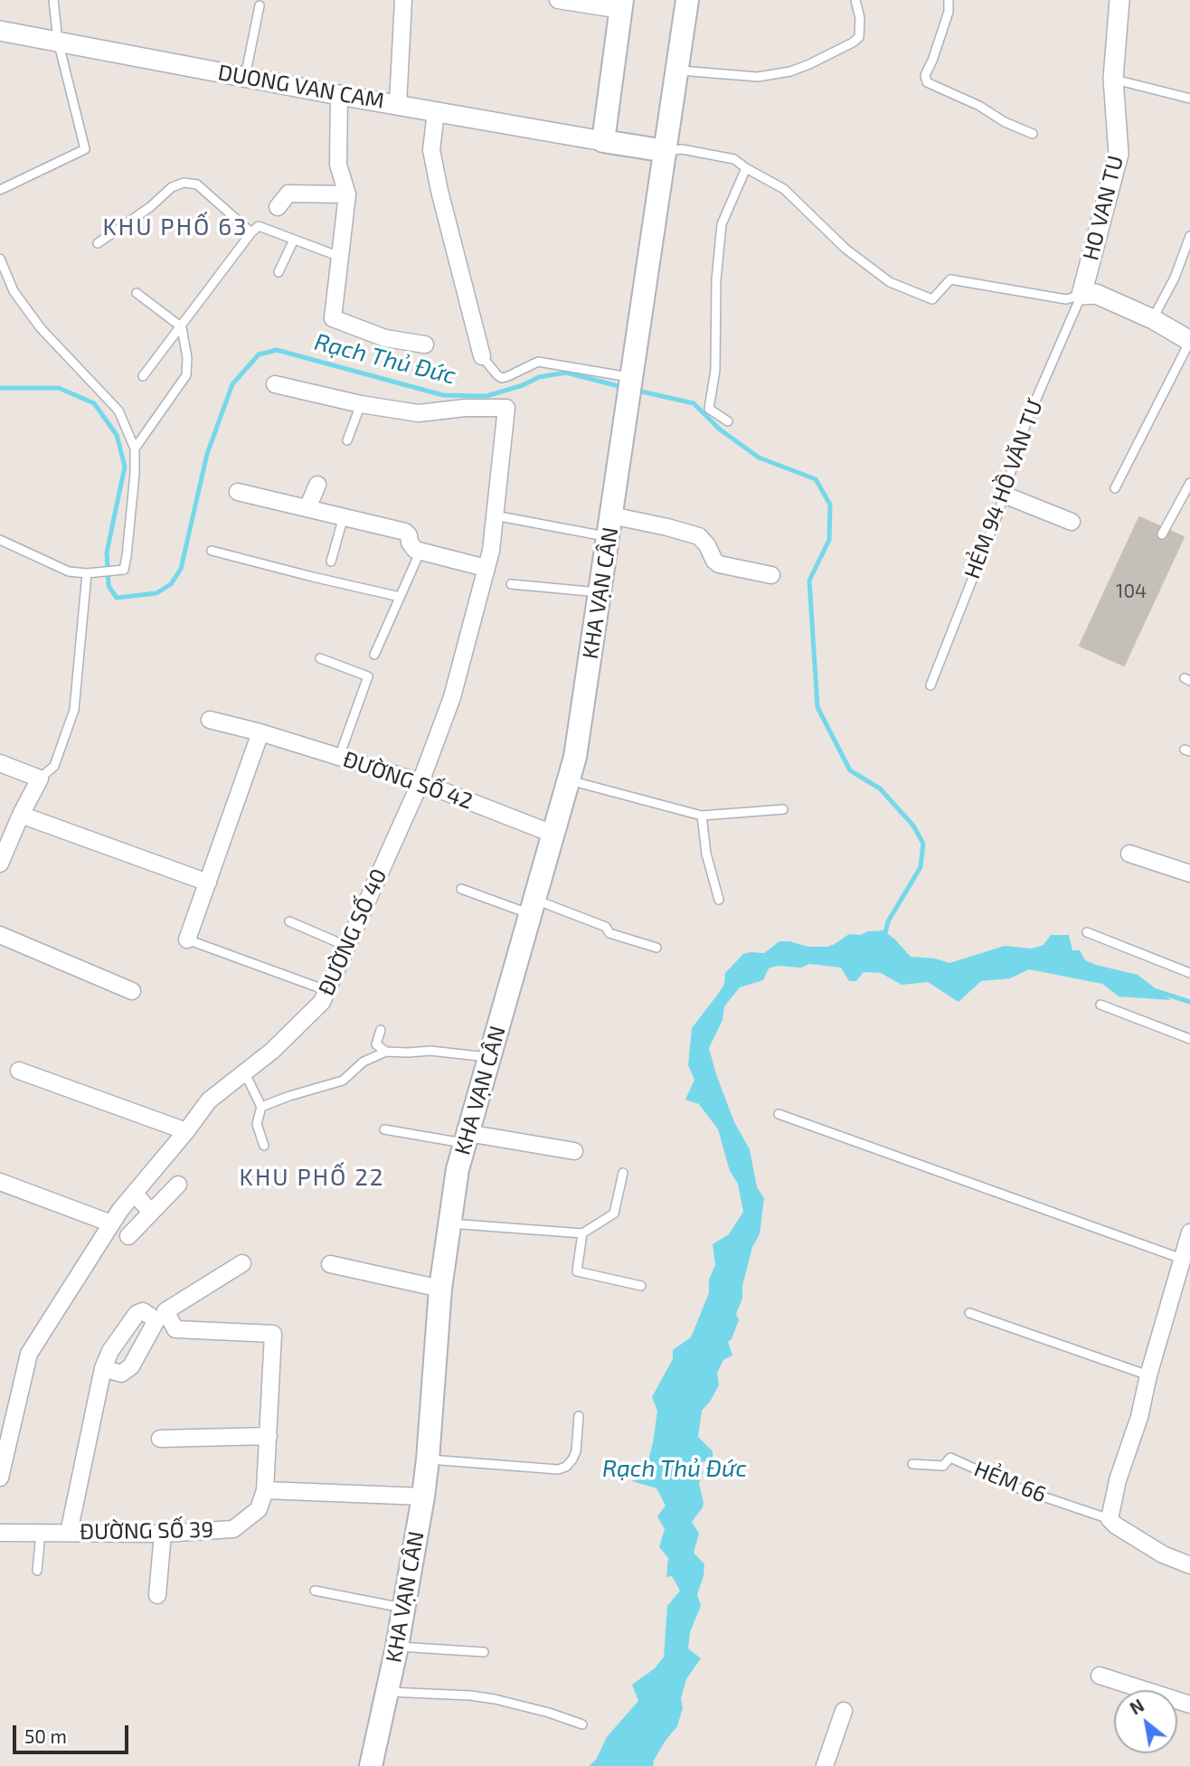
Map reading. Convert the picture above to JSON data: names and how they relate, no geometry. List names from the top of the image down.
{
  "streets": {
    "main road": ["KHA VẠN CÂN"],
    "street": [
      "DUONG VAN CAM",
      "HO VAN TU",
      "ĐƯỜNG SỐ 42",
      "ĐƯỜNG SỐ 40",
      "ĐƯỜNG SỐ 39"
    ],
    "lane": ["HẺM 94 HỒ VĂN TƯ", "HẺM 66"]
  },
  "crossings": [
    ["HO VAN TU", "HẺM 94 HỒ VĂN TƯ"],
    ["KHA VẠN CÂN", "ĐƯỜNG SỐ 42"],
    ["ĐƯỜNG SỐ 42", "ĐƯỜNG SỐ 40"]
  ],
  "districts": ["KHU PHỐ 63", "KHU PHỐ 22"],
  "water": ["Rạch Thủ Đức"],
  "house_numbers": ["104"],
  "scale_bar": "50 m",
  "north": "top left"
}
